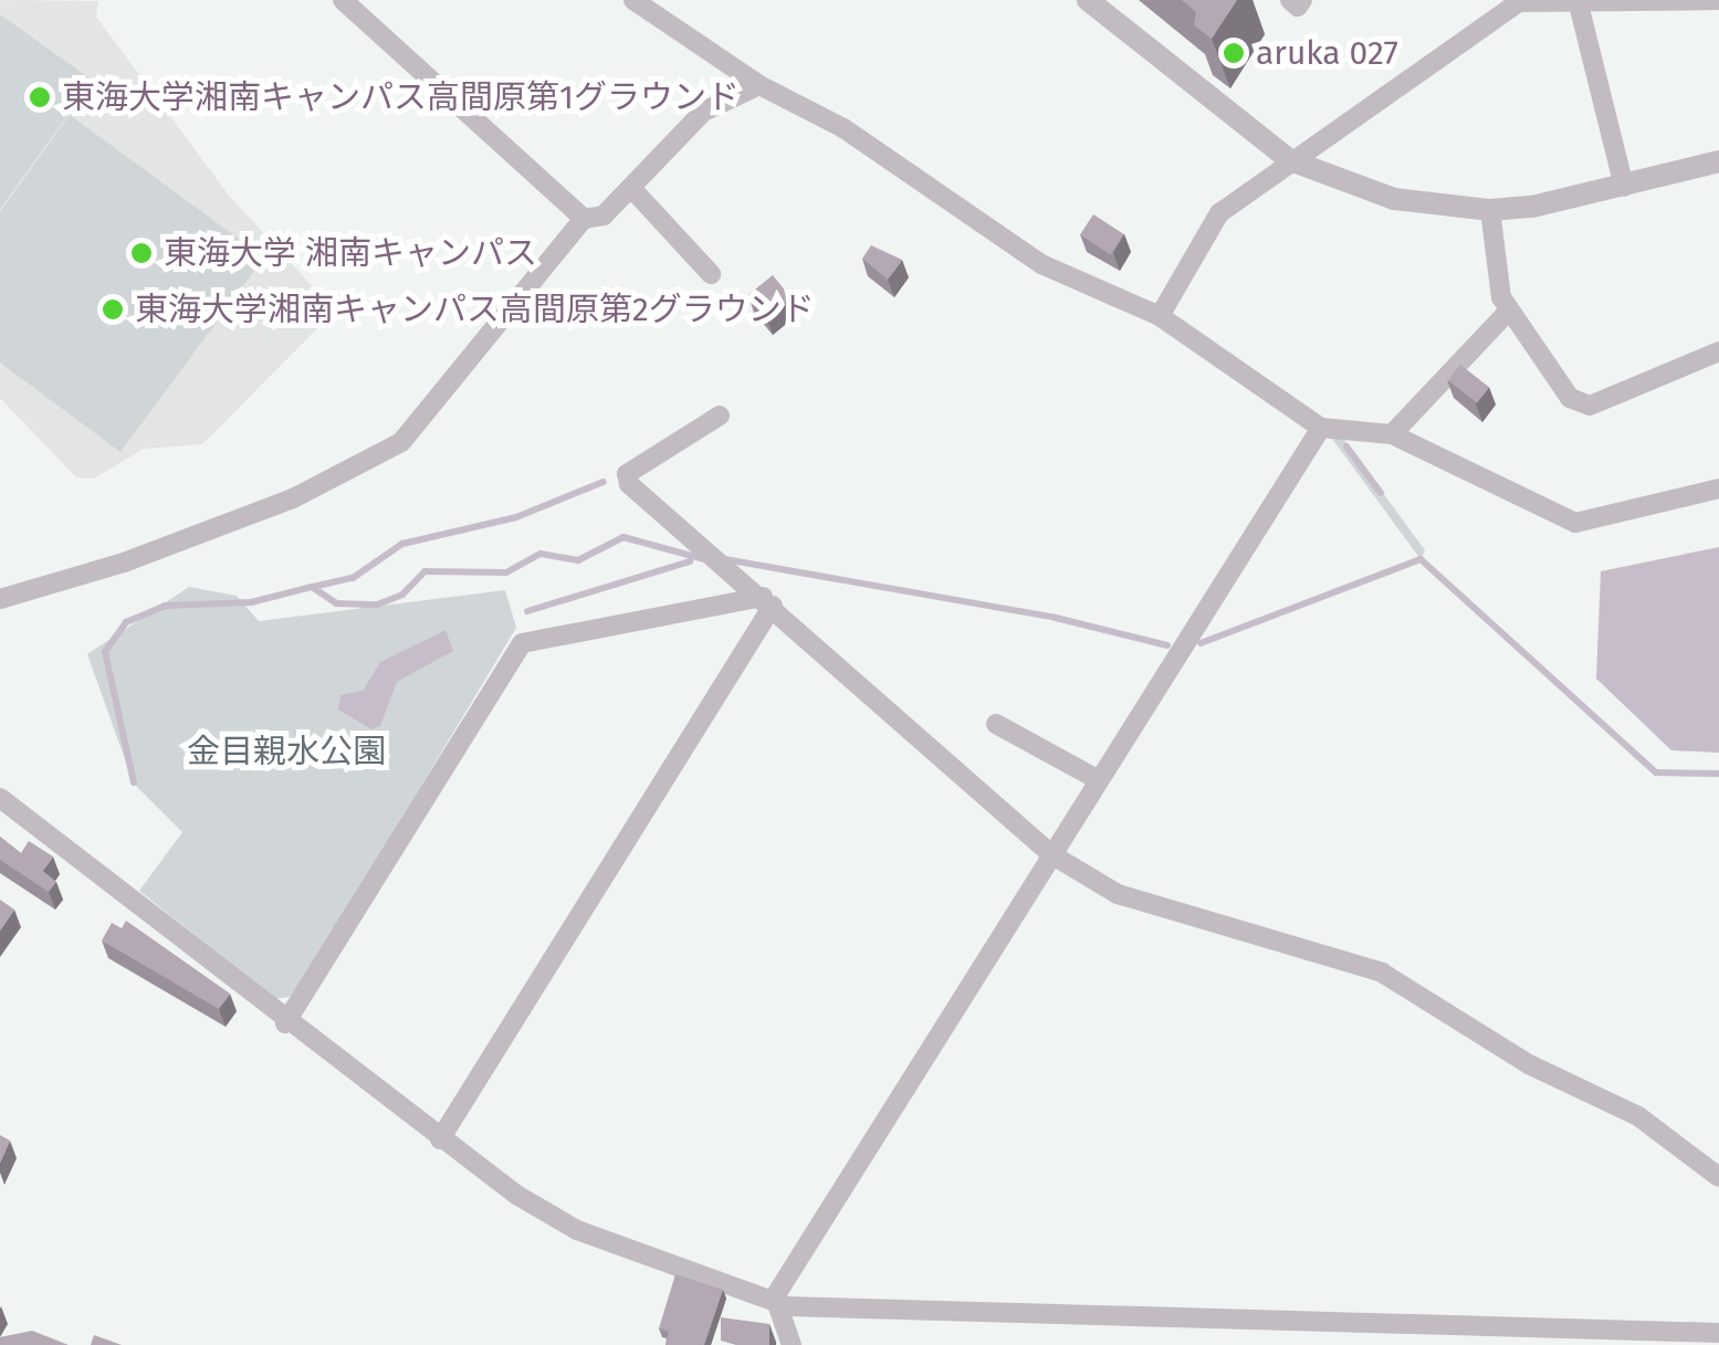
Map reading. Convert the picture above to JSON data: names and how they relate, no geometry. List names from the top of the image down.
{
  "parks": ["金目親水公園"],
  "places": [
    "aruka 027",
    "東海大学湘南キャンパス高間原第1グラウンド",
    "東海大学 湘南キャンパス",
    "東海大学湘南キャンパス高間原第2グラウンド"
  ]
}
